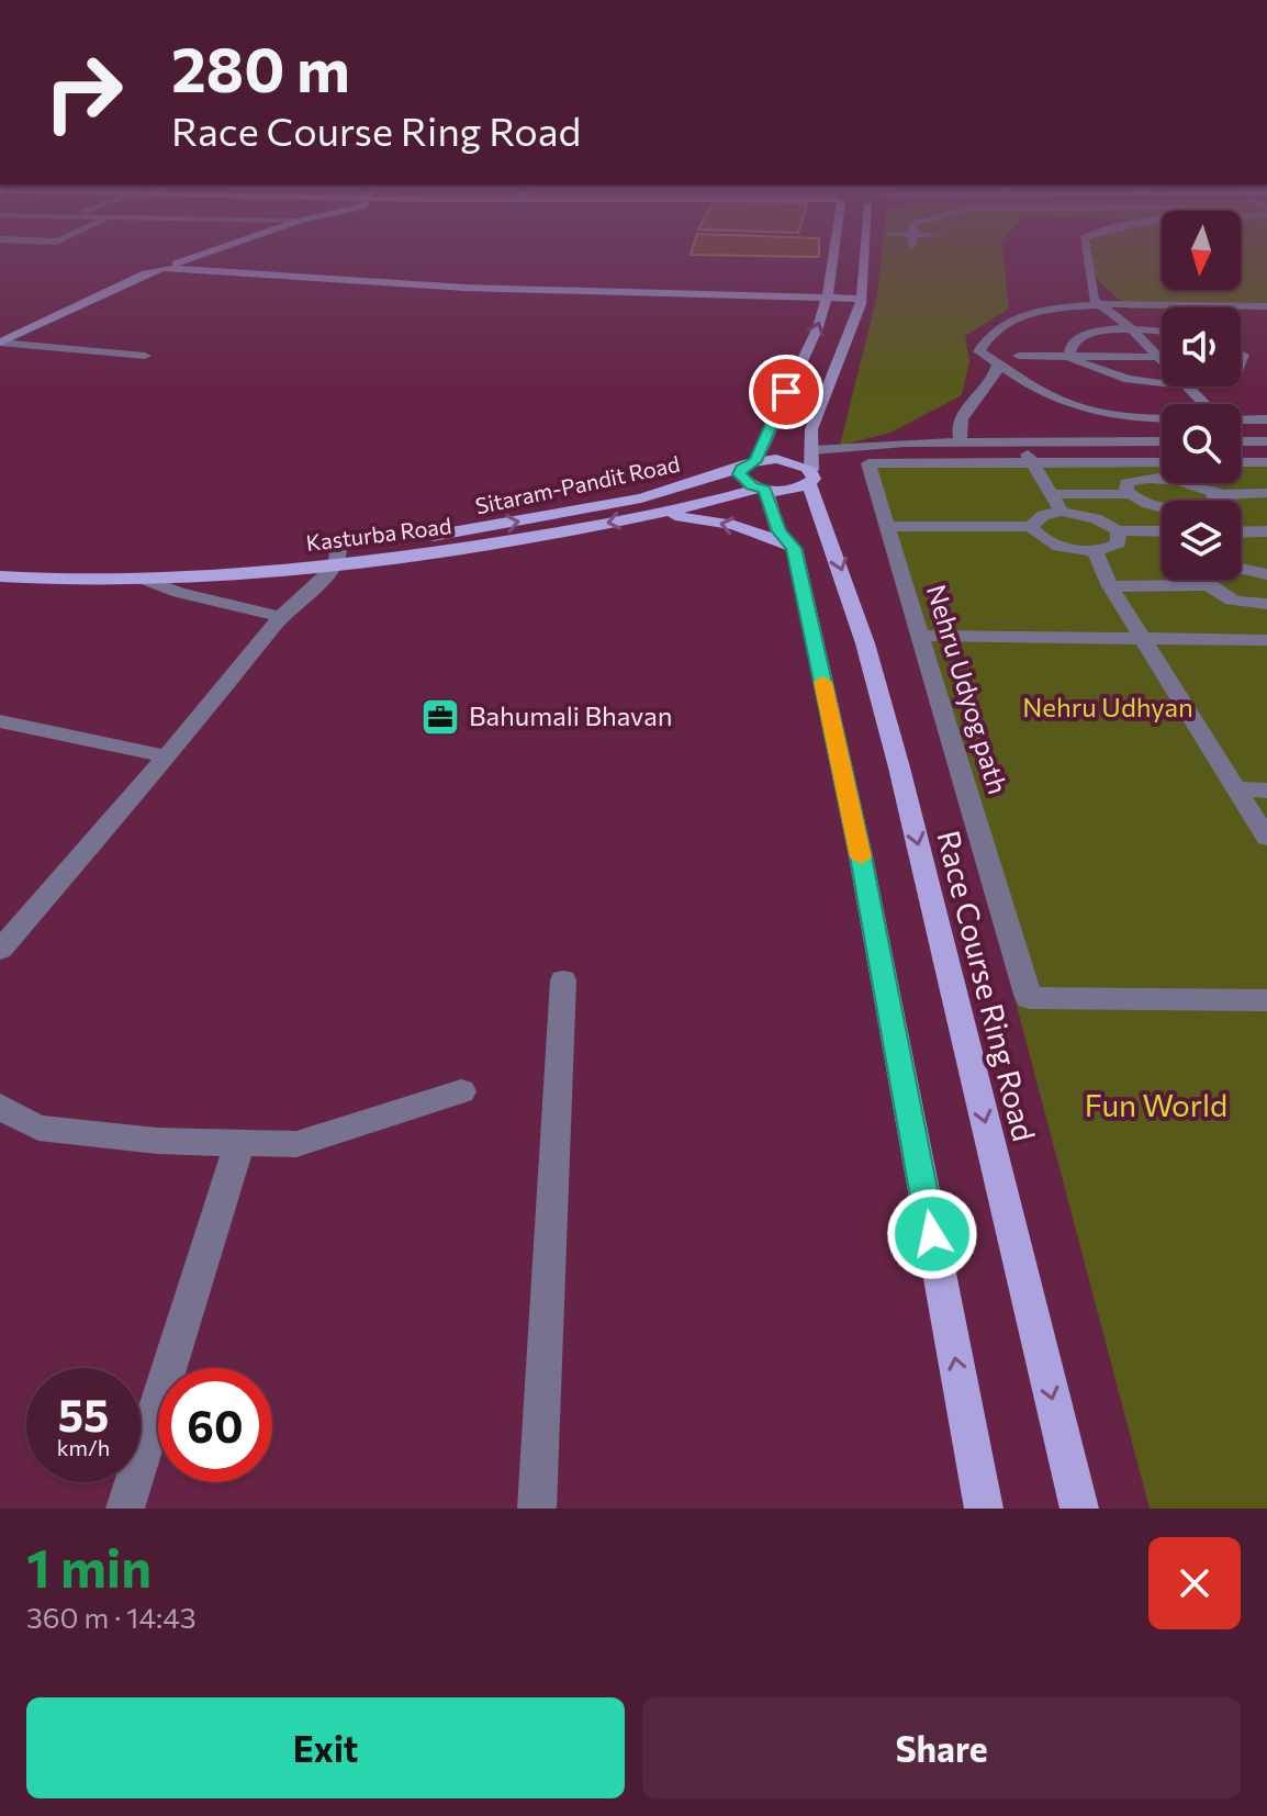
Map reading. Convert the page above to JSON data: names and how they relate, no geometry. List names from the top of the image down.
{
  "streets": {
    "main road": ["Sitaram-Pandit Road", "Kasturba Road", "Race Course Ring Road"],
    "street": ["Nehru Udyog path"]
  },
  "crossings": [
    ["Sitaram-Pandit Road", "Kasturba Road"],
    ["Kasturba Road", "Race Course Ring Road"]
  ],
  "one_way": ["Kasturba Road", "Race Course Ring Road"],
  "parks": ["Nehru Udhyan", "Fun World"],
  "places": {
    "office": ["Bahumali Bhavan"]
  },
  "north": "bottom",
  "page": {
    "turn": ["280 m", "Race Course Ring Road"],
    "speed": "55 km/h",
    "limit": "60",
    "heading": ["1 min", "360 m · 14:43"],
    "buttons": ["Exit", "Share"]
  }
}
